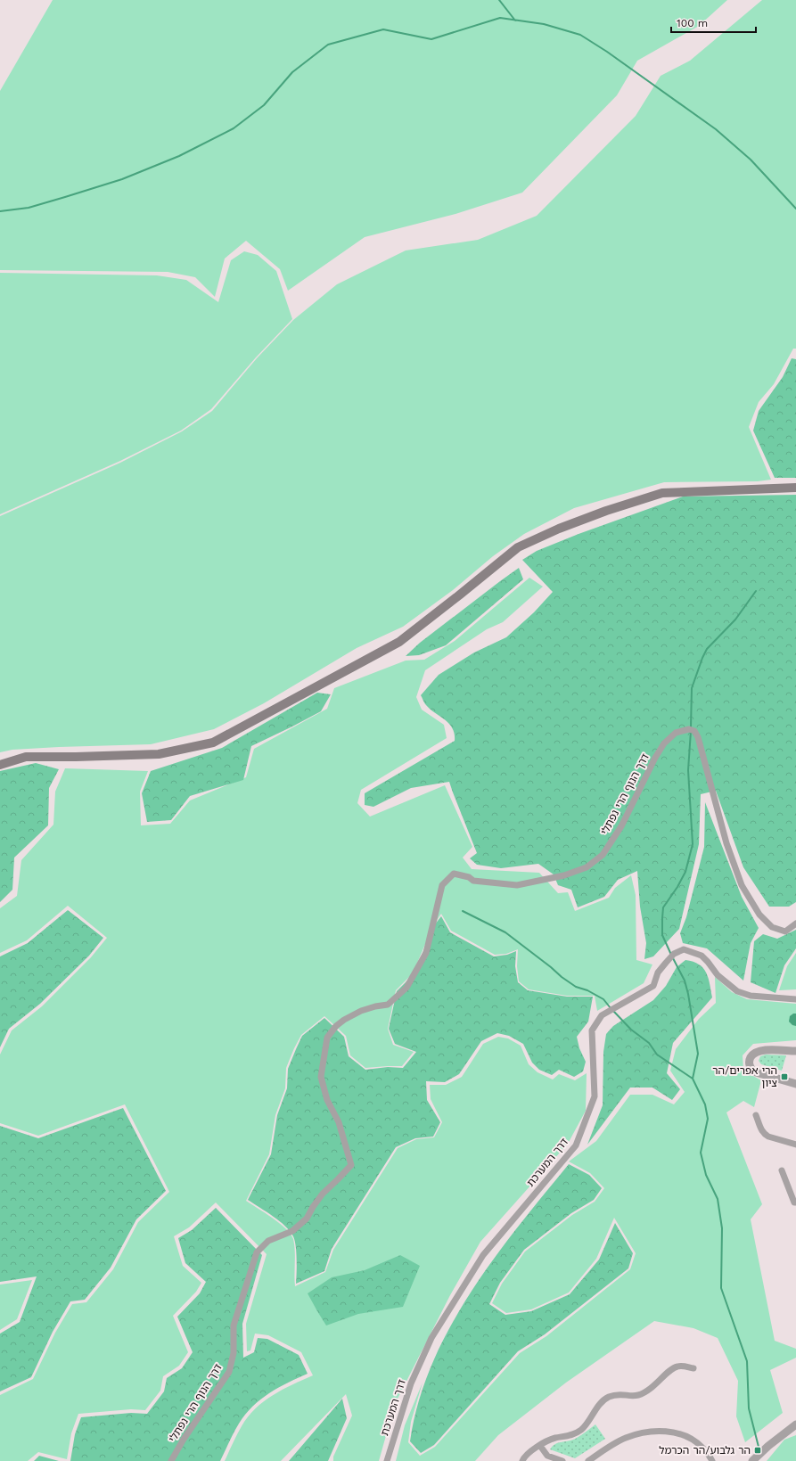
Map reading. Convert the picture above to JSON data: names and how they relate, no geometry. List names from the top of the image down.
{
  "streets": {
    "street": ["דרך הנוף הרי נפתלי", "דרך המערכת"]
  },
  "places": {
    "transit": ["הרי אפרים/הר ציון", "הר גלבוע/הר הכרמל"]
  },
  "scale_bar": "100 m"
}
